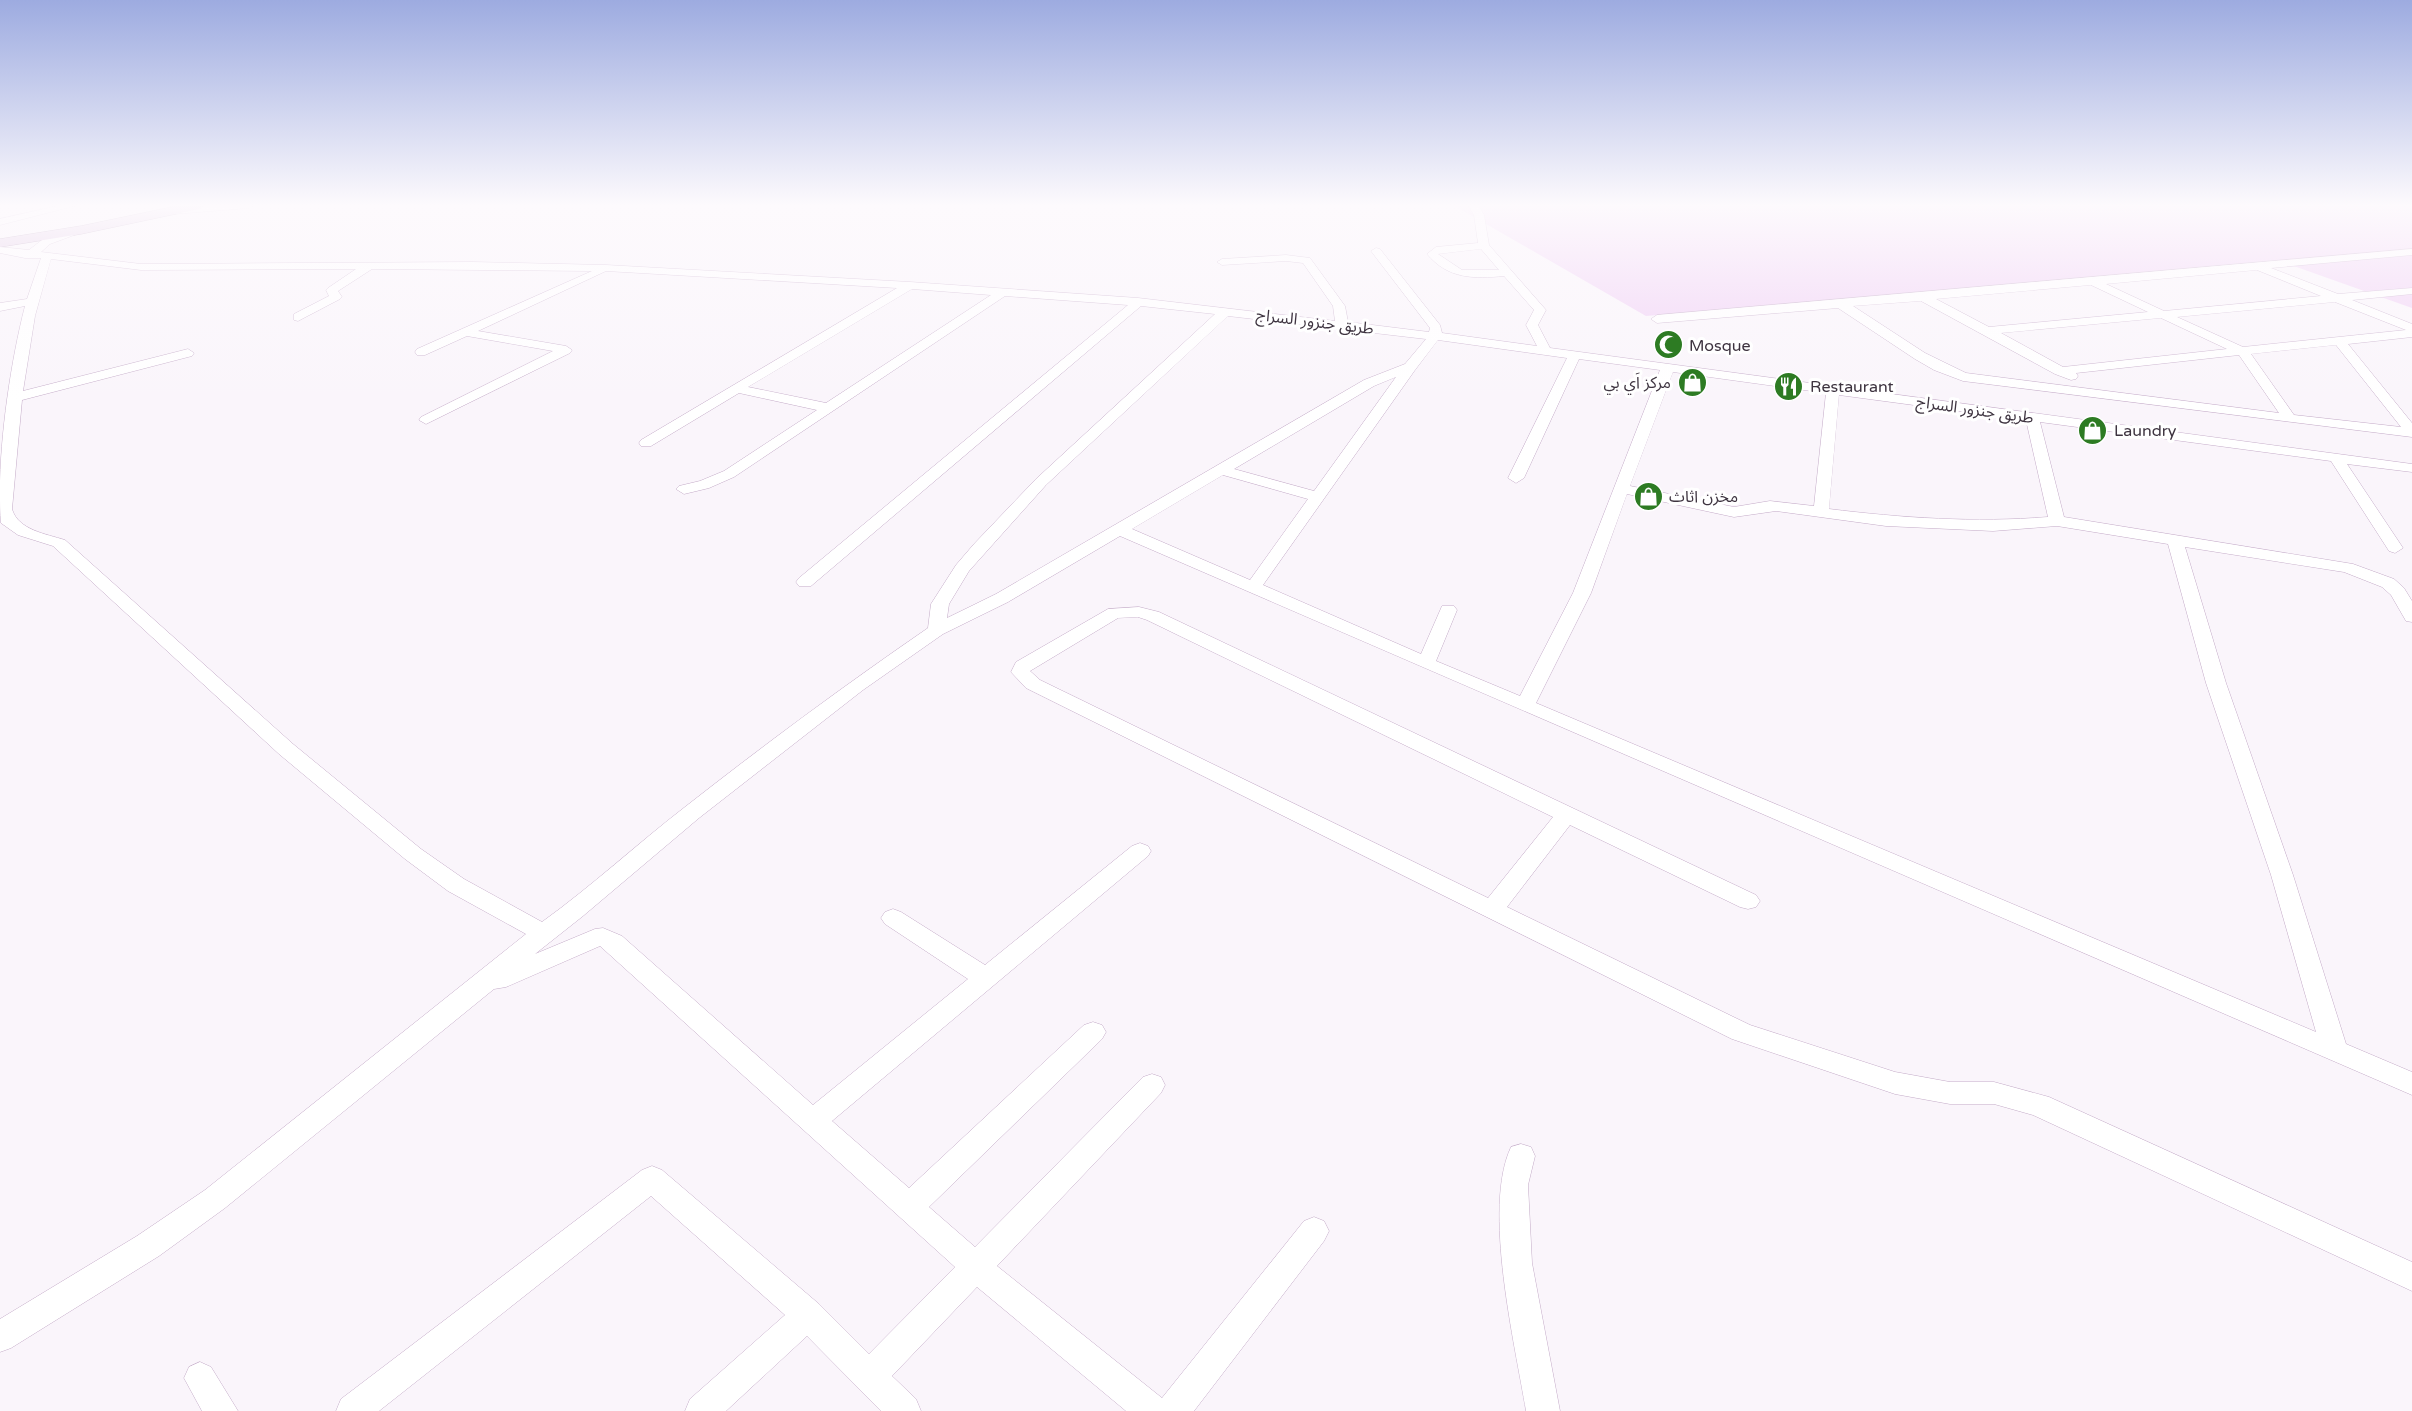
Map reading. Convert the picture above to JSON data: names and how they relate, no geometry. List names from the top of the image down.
{
  "streets": {
    "street": ["طريق جنزور السراج"]
  },
  "places": {
    "mosque": ["Mosque"],
    "shop": ["مركز اَي بي", "Laundry", "مخزن اثاث"],
    "restaurant": ["Restaurant"]
  }
}
